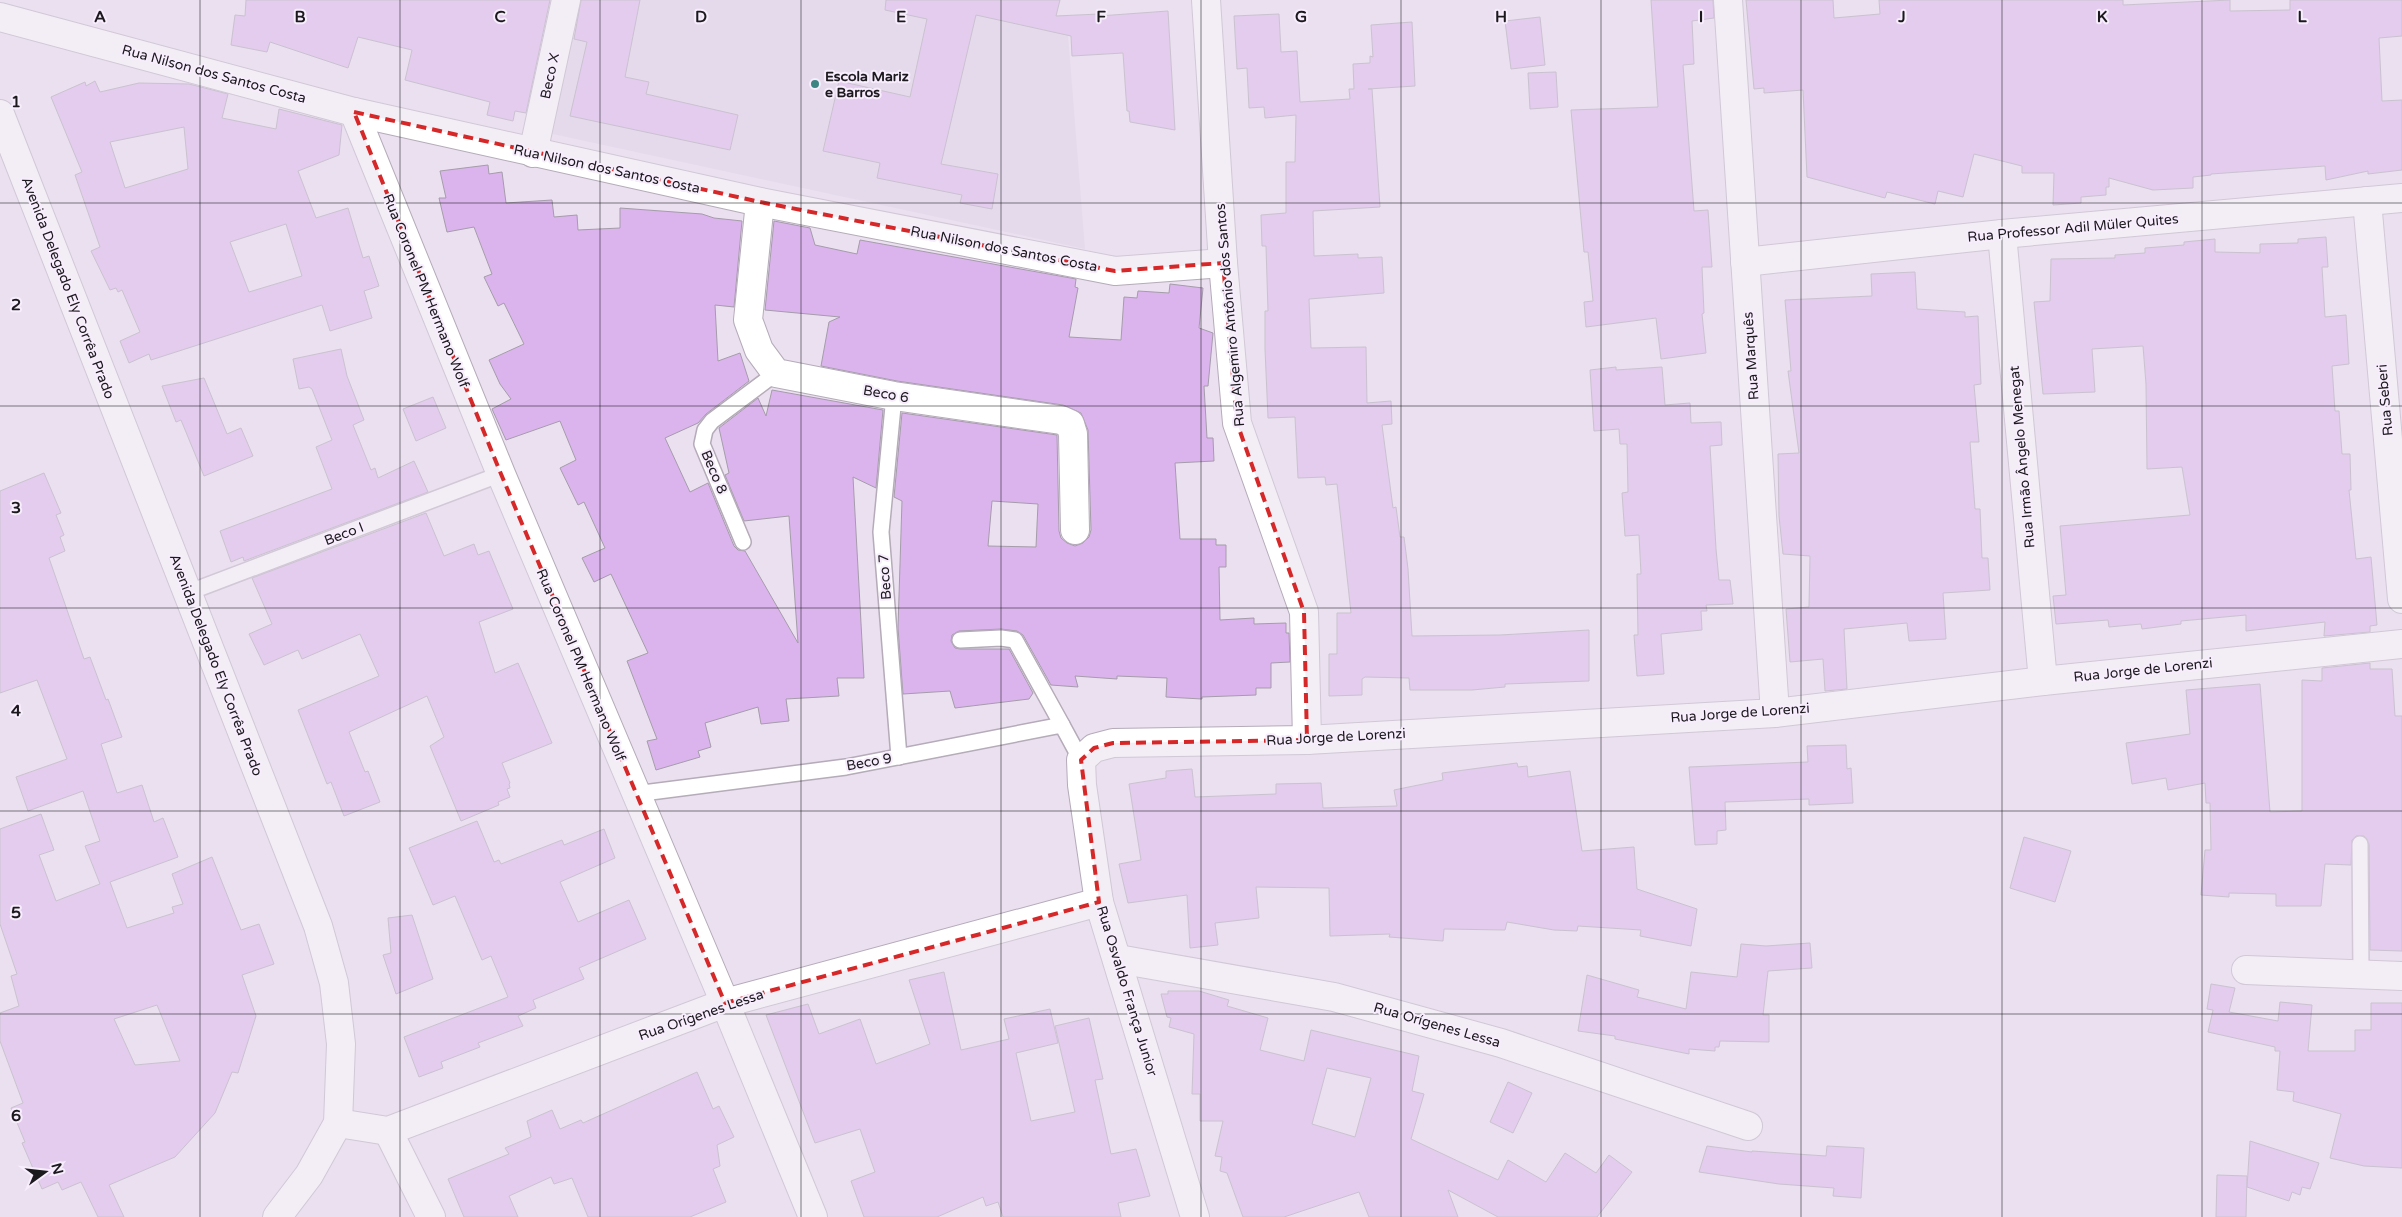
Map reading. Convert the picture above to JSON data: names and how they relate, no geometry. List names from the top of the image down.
{
  "streets": {
    "street": [
      "Rua Nilson dos Santos Costa",
      "Beco X",
      "Rua Professor Adil Müler Quites",
      "Avenida Delegado Ely Corrêa Prado",
      "Rua Coronel PM Hermano Wolf",
      "Rua Algemiro Antônio dos Santos",
      "Rua Marquês",
      "Beco 6",
      "Rua Seberi",
      "Rua Irmão Ângelo Menegat",
      "Rua Jorge de Lorenzi",
      "Rua Osvaldo França Junior",
      "Rua Orígenes Lessa"
    ],
    "lane": [
      "Beco 8",
      "Beco I",
      "Beco 7",
      "Beco 9"
    ]
  },
  "crossings": [
    ["Rua Nilson dos Santos Costa", "Beco X"],
    ["Rua Nilson dos Santos Costa", "Rua Coronel PM Hermano Wolf"],
    ["Rua Nilson dos Santos Costa", "Rua Algemiro Antônio dos Santos"],
    ["Rua Professor Adil Müler Quites", "Rua Marquês"],
    ["Rua Professor Adil Müler Quites", "Rua Seberi"],
    ["Rua Professor Adil Müler Quites", "Rua Irmão Ângelo Menegat"],
    ["Avenida Delegado Ely Corrêa Prado", "Beco I"],
    ["Avenida Delegado Ely Corrêa Prado", "Rua Orígenes Lessa"],
    ["Rua Coronel PM Hermano Wolf", "Beco I"],
    ["Rua Coronel PM Hermano Wolf", "Beco 9"],
    ["Rua Coronel PM Hermano Wolf", "Rua Orígenes Lessa"],
    ["Rua Algemiro Antônio dos Santos", "Rua Jorge de Lorenzi"],
    ["Rua Marquês", "Rua Jorge de Lorenzi"],
    ["Beco 6", "Beco 8"],
    ["Beco 6", "Beco 7"],
    ["Rua Irmão Ângelo Menegat", "Rua Jorge de Lorenzi"],
    ["Beco 7", "Beco 9"],
    ["Rua Jorge de Lorenzi", "Rua Osvaldo França Junior"],
    ["Rua Osvaldo França Junior", "Rua Orígenes Lessa"]
  ],
  "places": ["Escola Mariz e Barros"],
  "north": "right",
  "grid": {
    "columns": [
      "A",
      "B",
      "C",
      "D",
      "E",
      "F",
      "G",
      "H",
      "I",
      "J",
      "K",
      "L"
    ],
    "rows": [
      "1",
      "2",
      "3",
      "4",
      "5",
      "6"
    ]
  }
}
